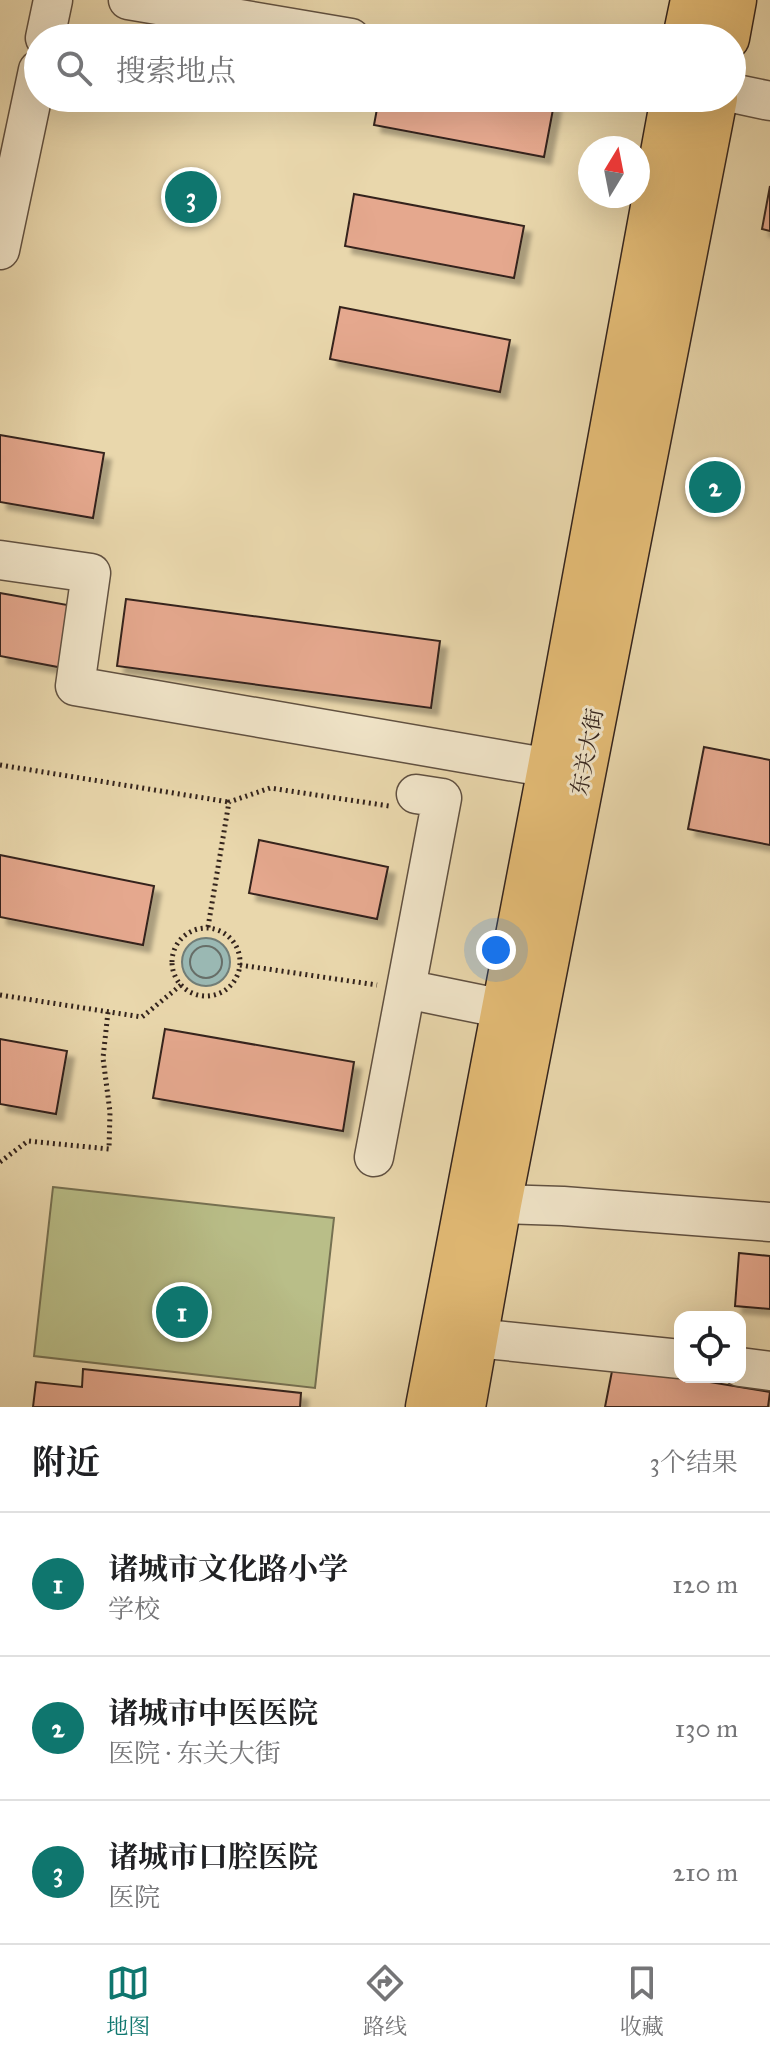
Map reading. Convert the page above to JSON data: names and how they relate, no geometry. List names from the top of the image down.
{
  "streets": {
    "main road": ["东关大街"]
  },
  "north": "top",
  "page": {
    "search": "搜索地点",
    "pins": ["3", "2", "1"],
    "heading": ["附近", "3个结果"],
    "list": [
      {
        "mark": "1",
        "name": "诸城市文化路小学",
        "note": "学校",
        "value": "120 m"
      },
      {
        "mark": "2",
        "name": "诸城市中医医院",
        "note": "医院 · 东关大街",
        "value": "130 m"
      },
      {
        "mark": "3",
        "name": "诸城市口腔医院",
        "note": "医院",
        "value": "210 m"
      }
    ],
    "nav": ["地图", "路线", "收藏"]
  }
}
